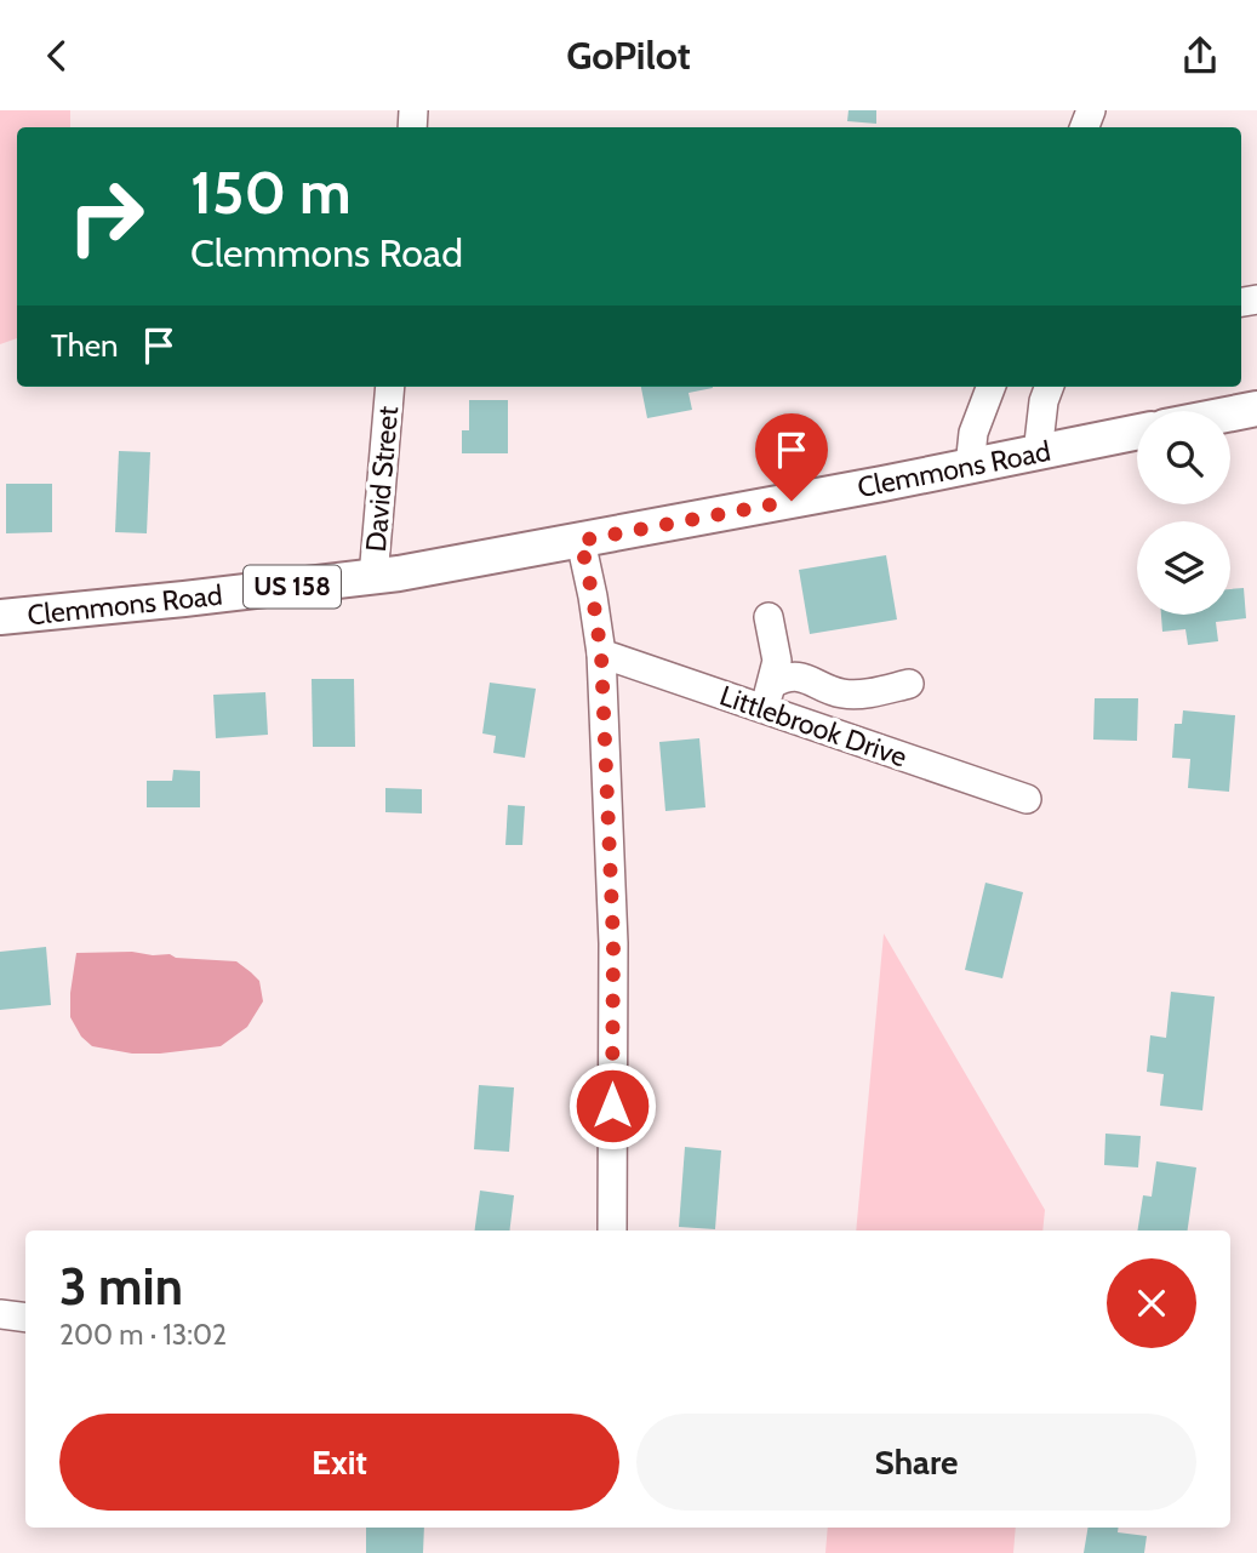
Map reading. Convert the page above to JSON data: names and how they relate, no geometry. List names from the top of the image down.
{
  "streets": {
    "main road": ["Clemmons Road", "US 158"],
    "street": ["David Street", "Littlebrook Drive"]
  },
  "crossings": [
    ["Clemmons Road", "David Street"]
  ],
  "page": {
    "header": "GoPilot",
    "turn": ["150 m", "Clemmons Road"],
    "then": "Then",
    "heading": ["3 min", "200 m · 13:02"],
    "buttons": ["Exit", "Share"]
  }
}
